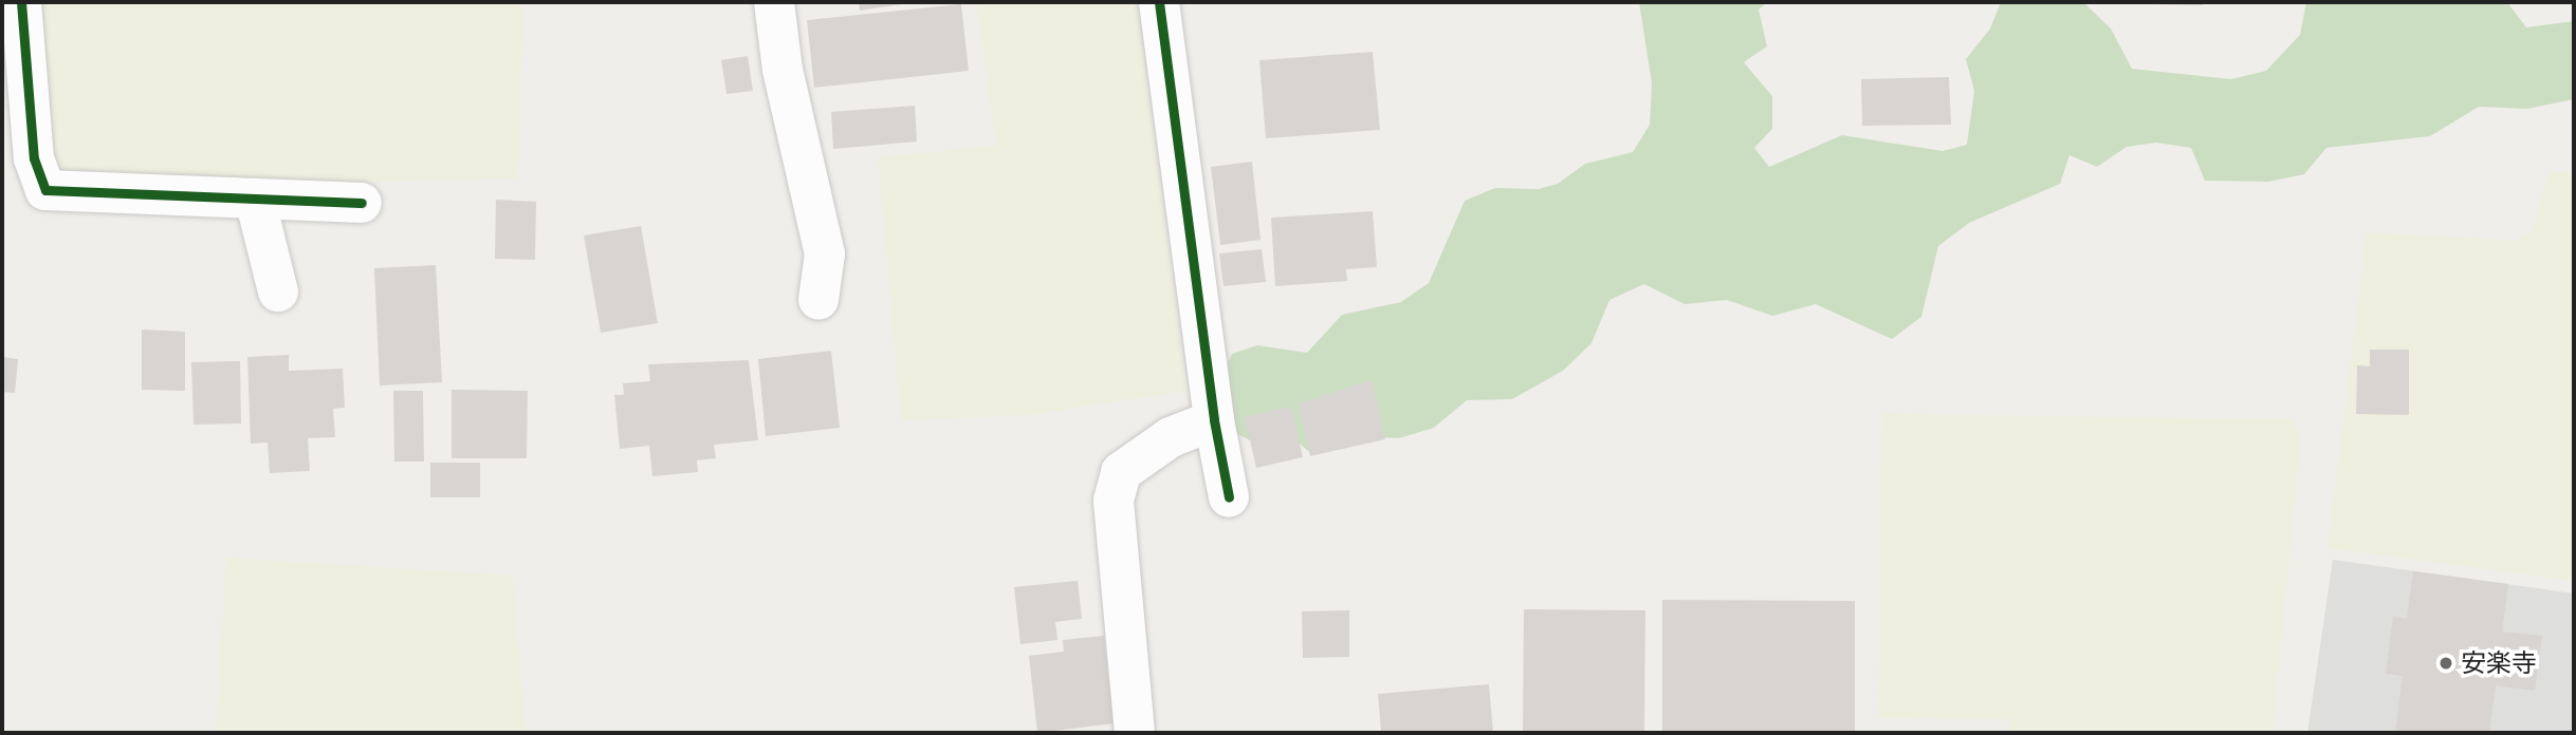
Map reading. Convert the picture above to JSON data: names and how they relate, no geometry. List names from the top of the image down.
{
  "places": ["安楽寺"]
}
